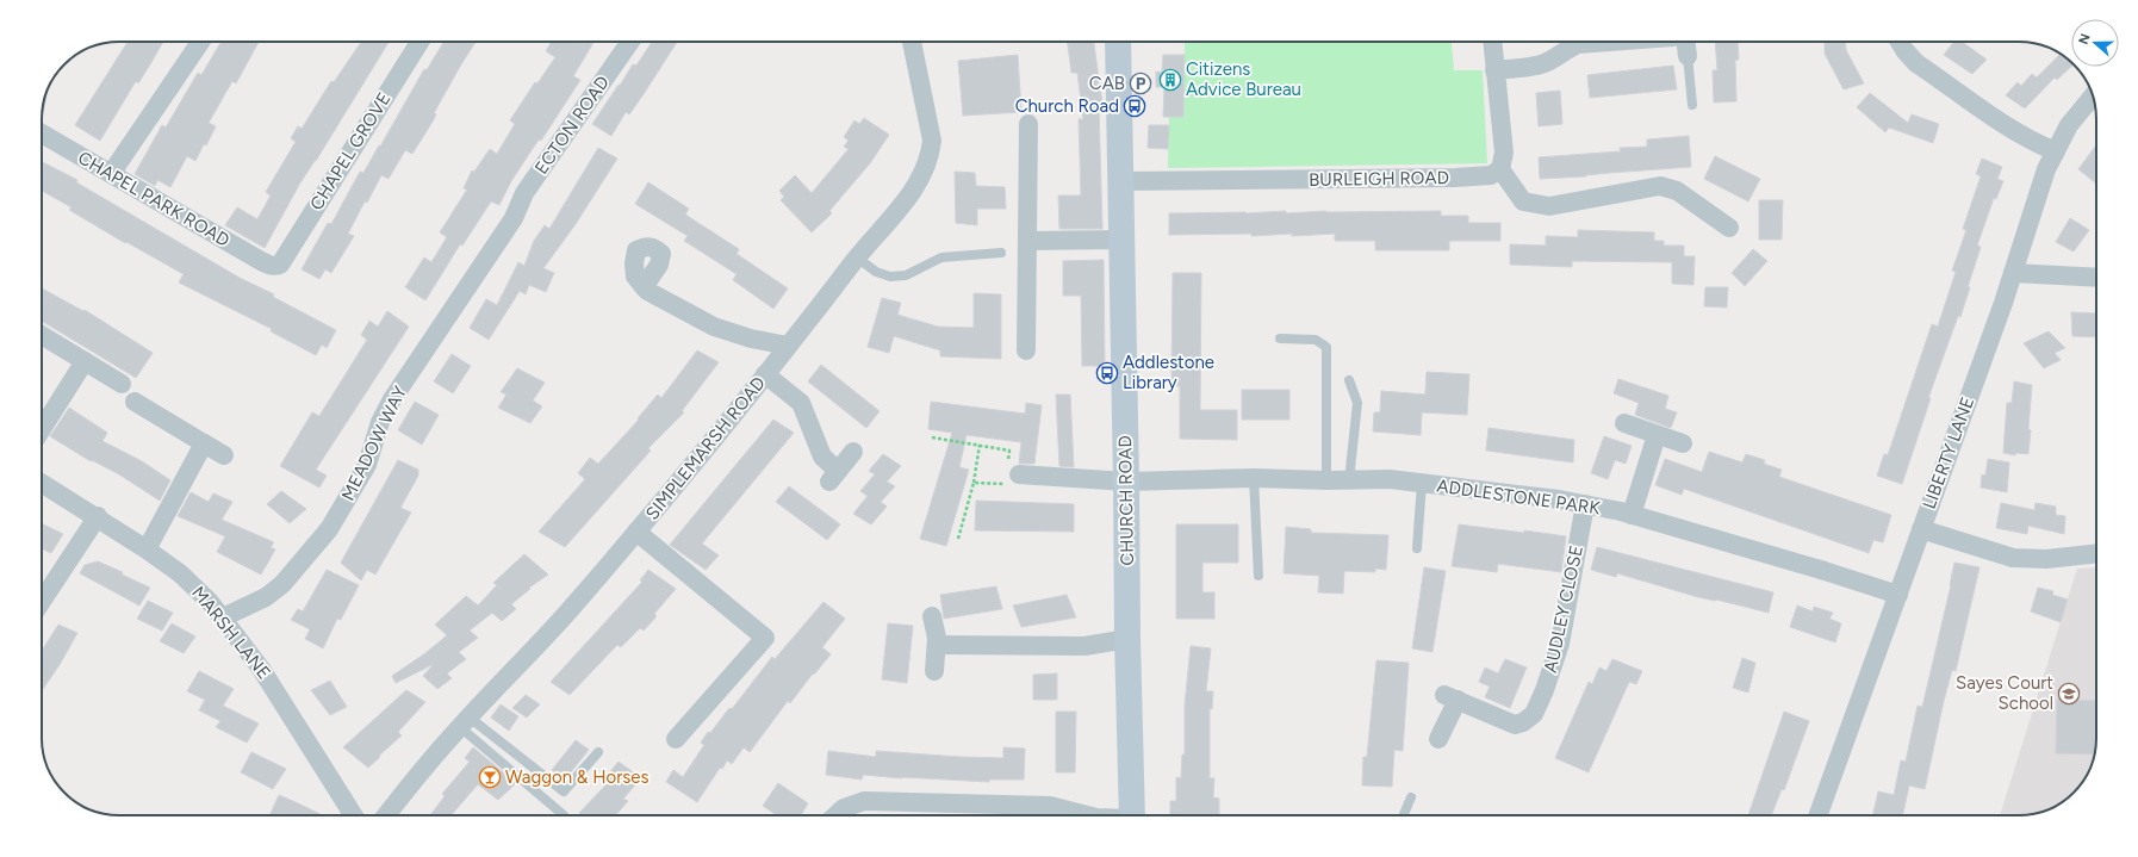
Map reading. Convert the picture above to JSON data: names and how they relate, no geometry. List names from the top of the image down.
{
  "streets": {
    "main road": ["CHURCH ROAD"],
    "street": [
      "ECTON ROAD",
      "CHAPEL GROVE",
      "BURLEIGH ROAD",
      "CHAPEL PARK ROAD",
      "MEADOW WAY",
      "SIMPLEMARSH ROAD",
      "LIBERTY LANE",
      "ADDLESTONE PARK",
      "AUDLEY CLOSE",
      "MARSH LANE"
    ]
  },
  "crossings": [
    ["ECTON ROAD", "MEADOW WAY"],
    ["CHAPEL GROVE", "CHAPEL PARK ROAD"],
    ["BURLEIGH ROAD", "CHURCH ROAD"],
    ["MEADOW WAY", "MARSH LANE"],
    ["LIBERTY LANE", "ADDLESTONE PARK"],
    ["ADDLESTONE PARK", "CHURCH ROAD"],
    ["ADDLESTONE PARK", "AUDLEY CLOSE"]
  ],
  "places": {
    "building": ["Citizens Advice Bureau"],
    "parking": ["CAB"],
    "bus stop": ["Church Road", "Addlestone Library"],
    "school or university": ["Sayes Court School"],
    "bar": ["Waggon & Horses"]
  },
  "north": "left"
}
